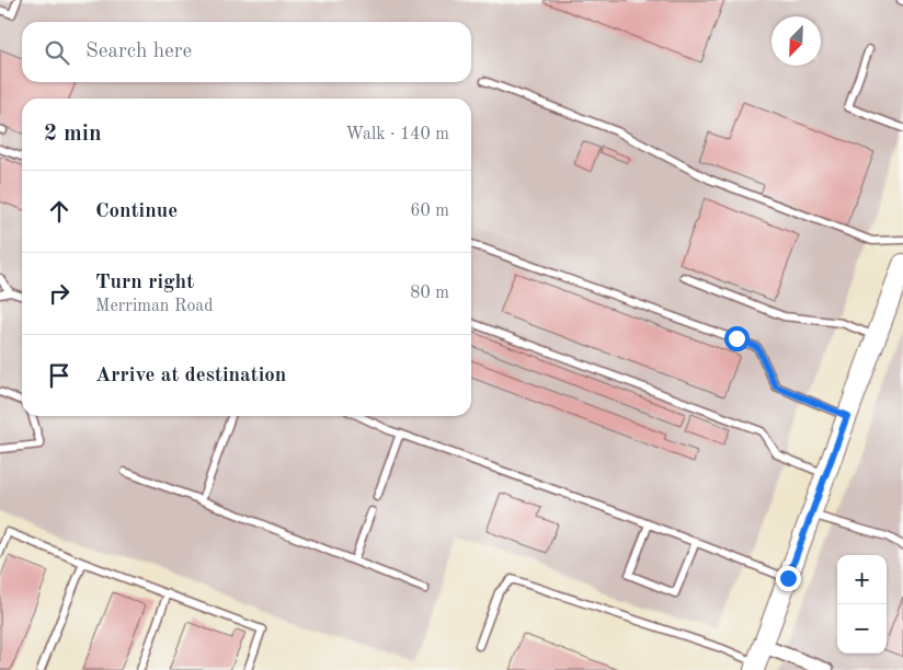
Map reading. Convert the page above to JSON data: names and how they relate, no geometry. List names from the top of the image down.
{
  "north": "bottom left",
  "page": {
    "search": "Search here",
    "heading": ["2 min", "Walk · 140 m"],
    "list": [
      ["Continue", "60 m"],
      ["Turn right", "Merriman Road", "80 m"],
      "Arrive at destination"
    ],
    "map_buttons": ["+", "−"]
  }
}
